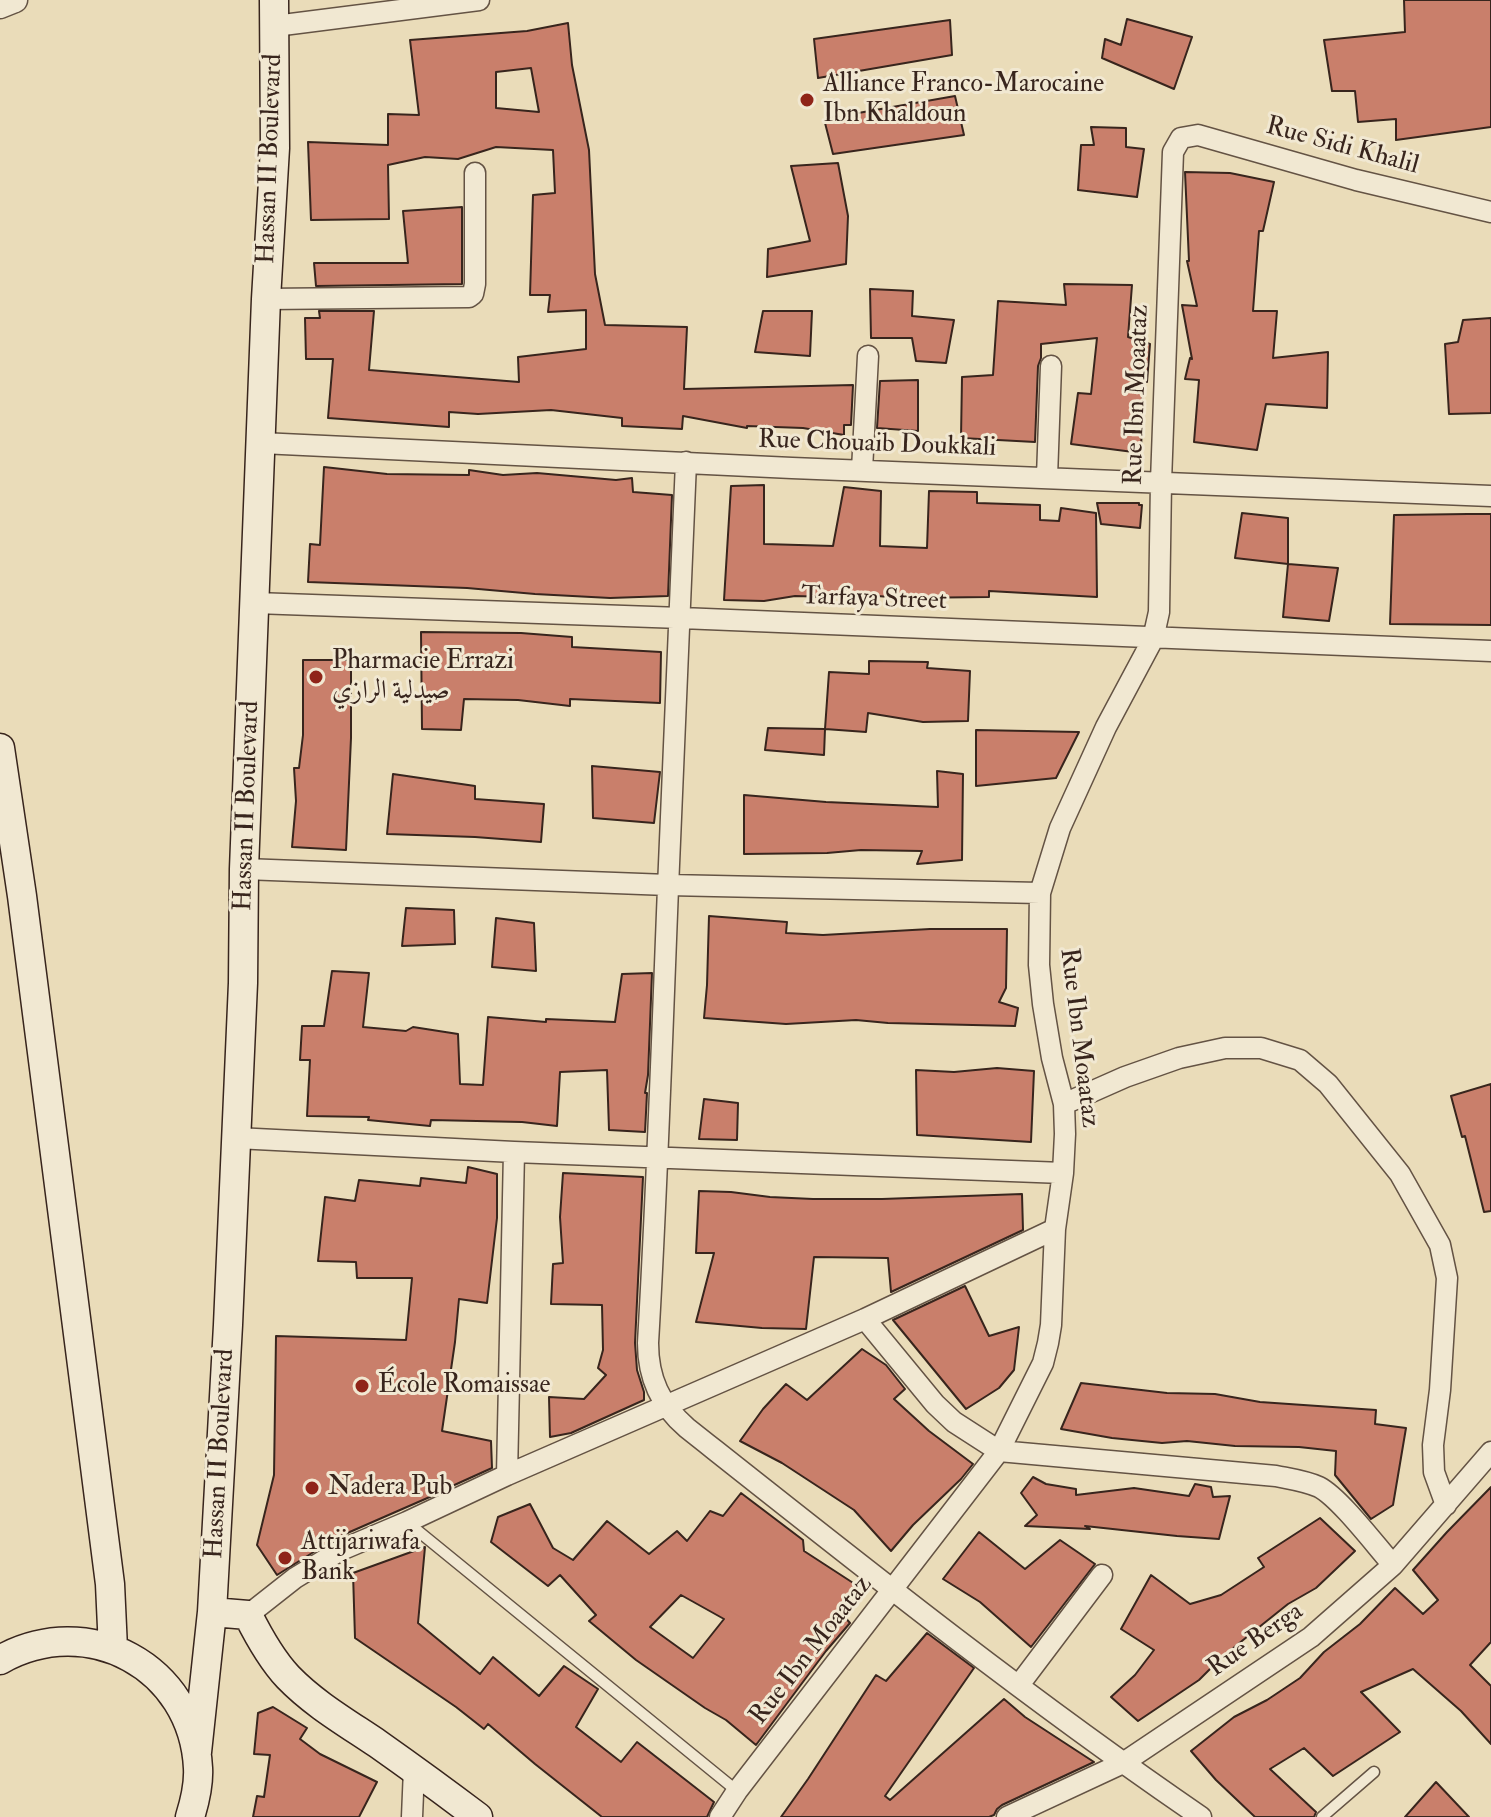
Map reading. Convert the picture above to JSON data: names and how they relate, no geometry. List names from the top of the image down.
{
  "streets": {
    "main road": ["Hassan II Boulevard"],
    "street": [
      "Rue Sidi Khalil",
      "Rue Ibn Moaataz",
      "Rue Chouaib Doukkali",
      "Tarfaya Street",
      "Rue Berga"
    ]
  },
  "crossings": [
    ["Rue Sidi Khalil", "Rue Ibn Moaataz"],
    ["Hassan II Boulevard", "Rue Chouaib Doukkali"],
    ["Hassan II Boulevard", "Tarfaya Street"],
    ["Rue Ibn Moaataz", "Rue Chouaib Doukkali"],
    ["Rue Ibn Moaataz", "Tarfaya Street"]
  ],
  "places": [
    "Alliance Franco-Marocaine Ibn Khaldoun",
    "Pharmacie Errazi صيدلية الرازي",
    "École Romaissae",
    "Nadera Pub",
    "Attijariwafa Bank"
  ]
}
